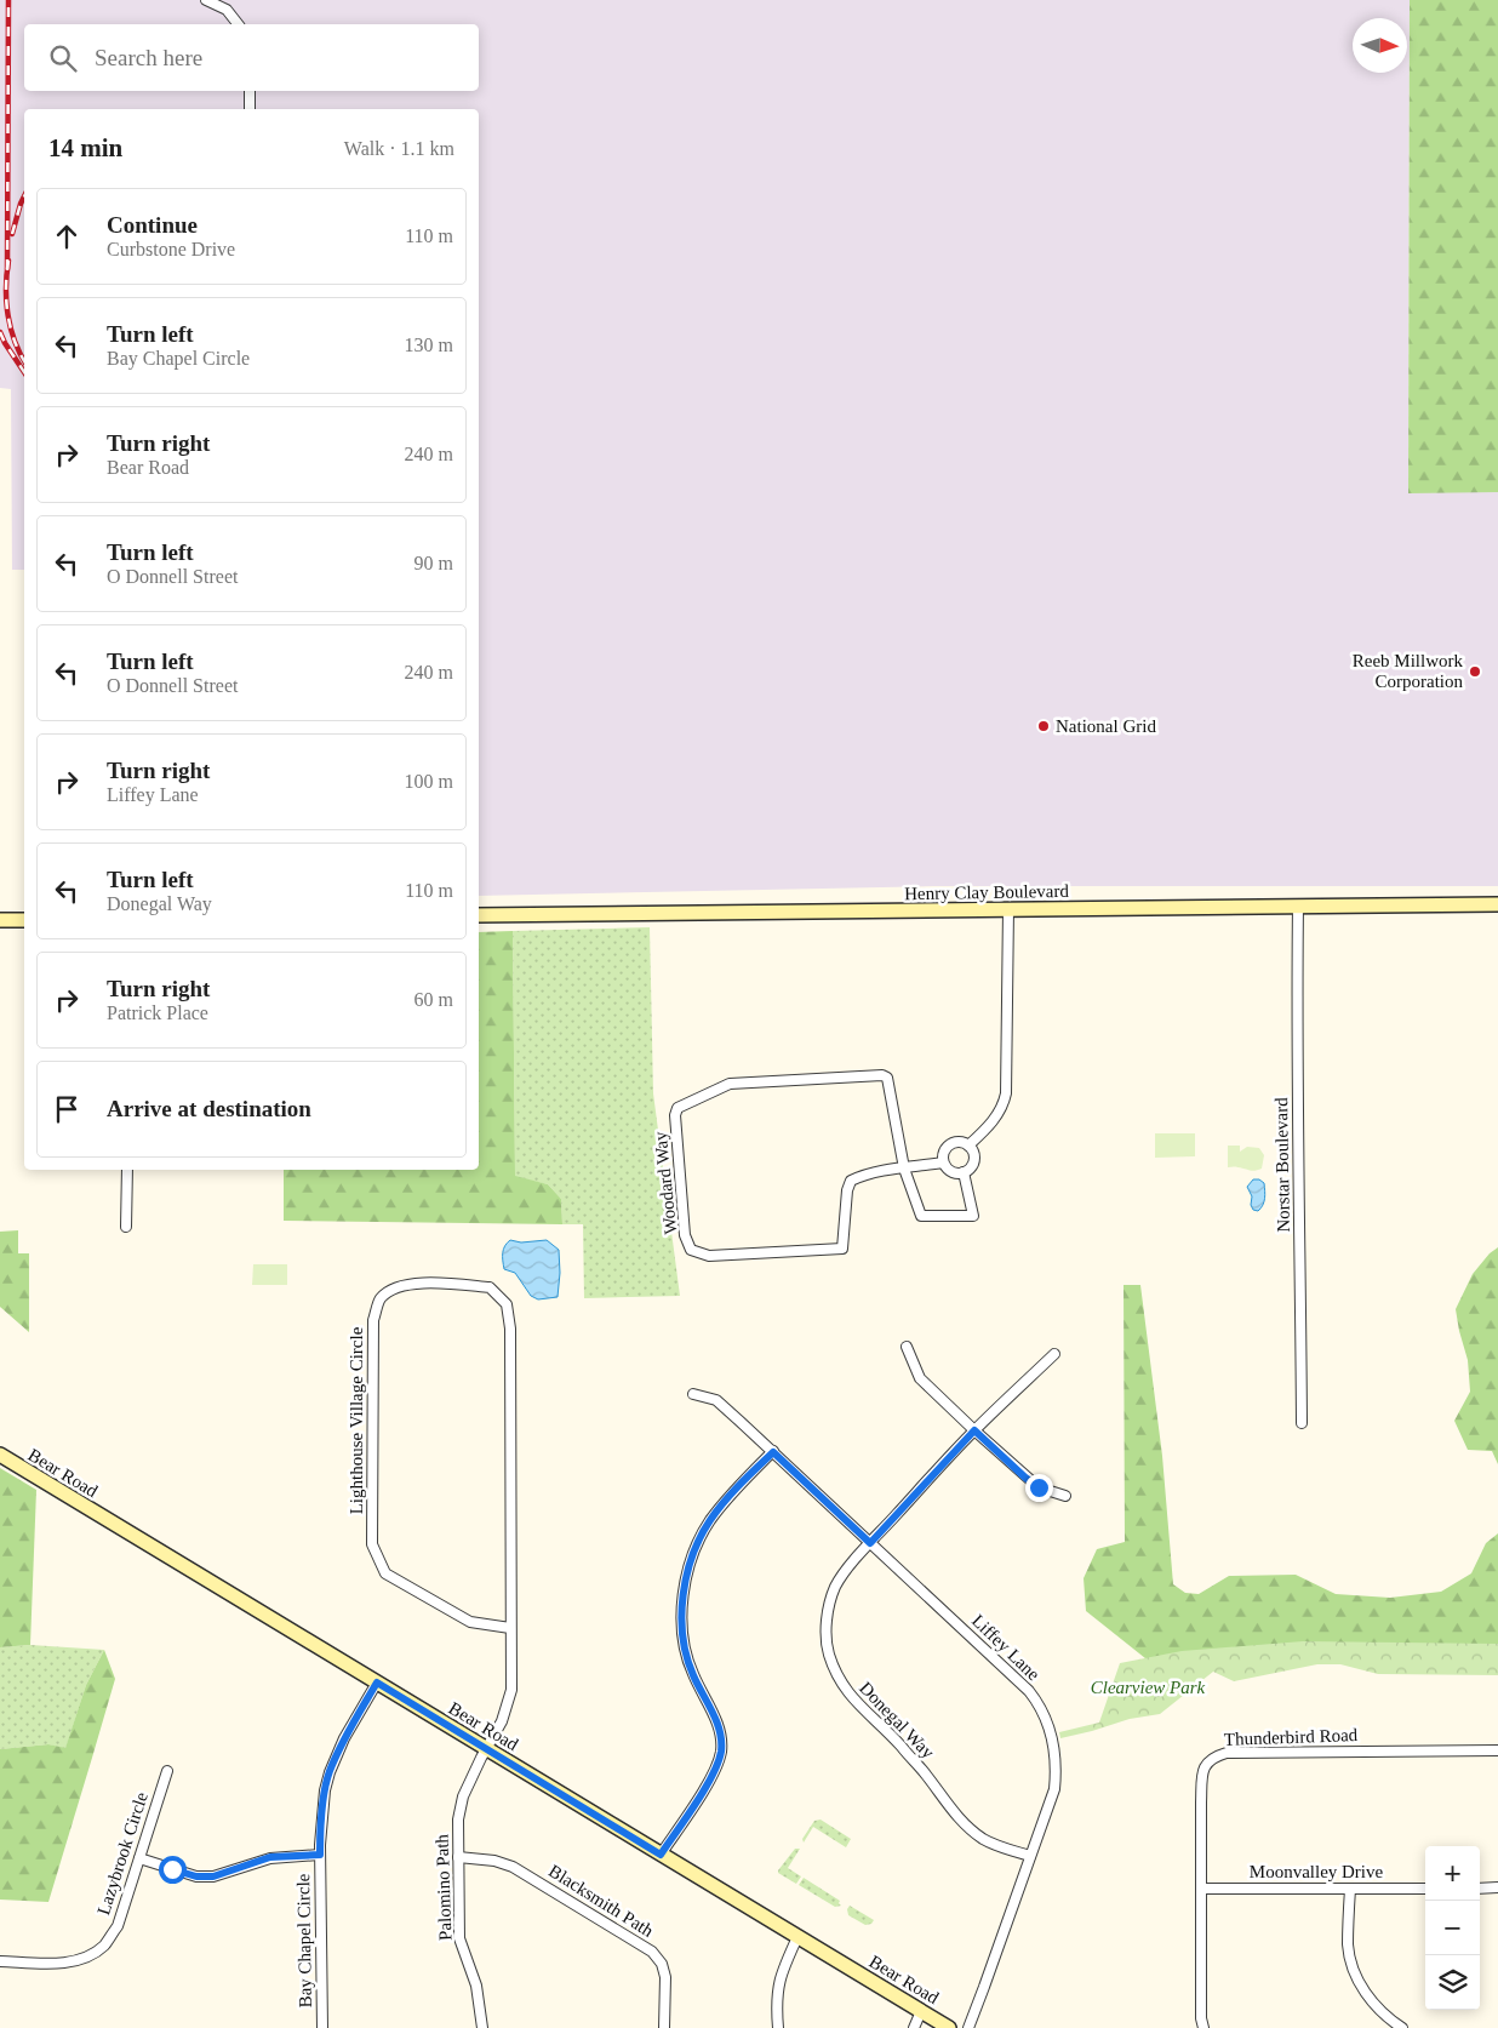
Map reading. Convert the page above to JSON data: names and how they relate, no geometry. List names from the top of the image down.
{
  "streets": {
    "street": [
      "Henry Clay Boulevard",
      "Norstar Boulevard",
      "Woodard Way",
      "Lighthouse Village Circle",
      "Bear Road",
      "Liffey Lane",
      "Donegal Way",
      "Thunderbird Road",
      "Lazybrook Circle",
      "Moonvalley Drive",
      "Palomino Path",
      "Blacksmith Path",
      "Bay Chapel Circle"
    ]
  },
  "crossings": [
    ["Henry Clay Boulevard", "Norstar Boulevard"],
    ["Lighthouse Village Circle", "Bear Road"],
    ["Lighthouse Village Circle", "Palomino Path"],
    ["Bear Road", "Palomino Path"],
    ["Bear Road", "Bay Chapel Circle"],
    ["Liffey Lane", "Donegal Way"],
    ["Thunderbird Road", "Moonvalley Drive"],
    ["Palomino Path", "Blacksmith Path"]
  ],
  "parks": ["Clearview Park"],
  "places": ["Reeb Millwork Corporation", "National Grid"],
  "north": "right",
  "page": {
    "search": "Search here",
    "heading": ["14 min", "Walk · 1.1 km"],
    "list": [
      ["Continue", "Curbstone Drive", "110 m"],
      ["Turn left", "Bay Chapel Circle", "130 m"],
      ["Turn right", "Bear Road", "240 m"],
      ["Turn left", "O Donnell Street", "90 m"],
      ["Turn left", "O Donnell Street", "240 m"],
      ["Turn right", "Liffey Lane", "100 m"],
      ["Turn left", "Donegal Way", "110 m"],
      ["Turn right", "Patrick Place", "60 m"],
      "Arrive at destination"
    ],
    "map_buttons": ["+", "−"]
  }
}
